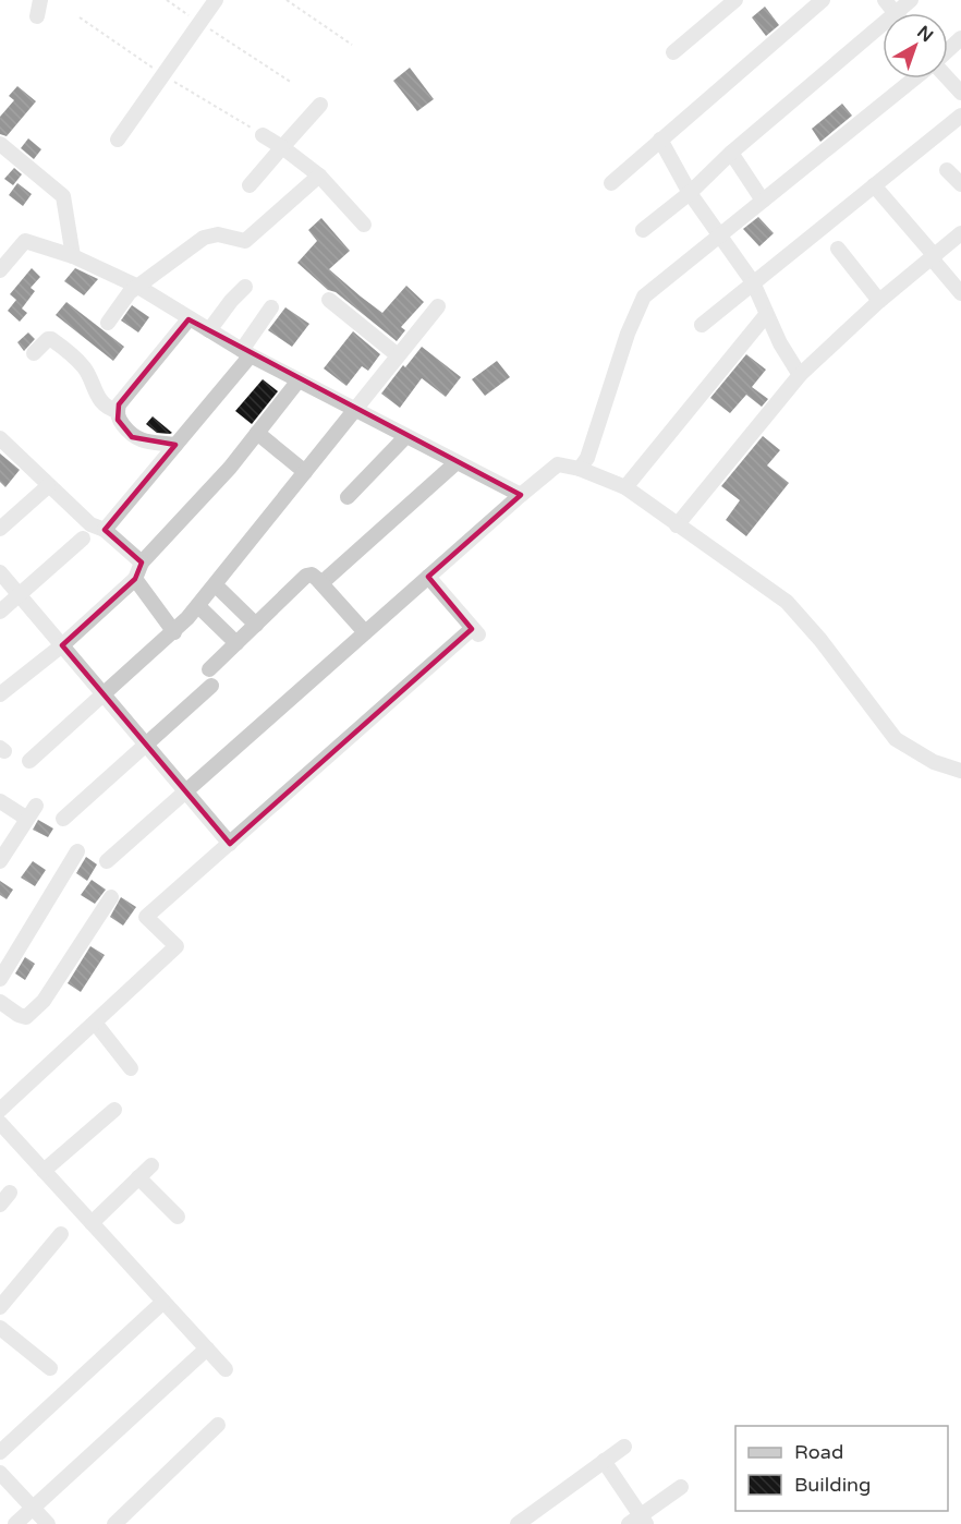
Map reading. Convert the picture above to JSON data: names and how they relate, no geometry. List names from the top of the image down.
{
  "legend": ["Road", "Building"],
  "north": "top right"
}
